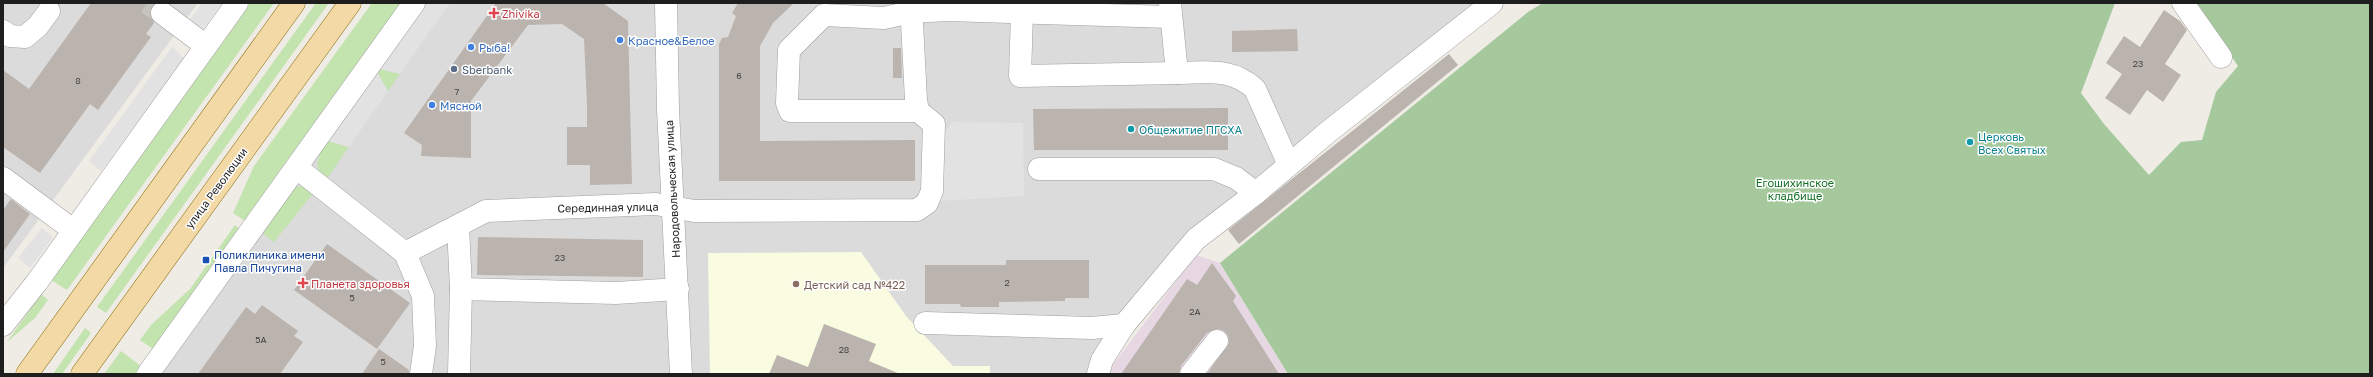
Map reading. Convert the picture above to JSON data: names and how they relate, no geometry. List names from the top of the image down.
{
  "streets": {
    "main road": ["улица Революции"],
    "street": ["Народовольческая улица", "Серединная улица"]
  },
  "crossings": [
    ["Народовольческая улица", "Серединная улица"]
  ],
  "parks": ["Егошихинское кладбище"],
  "places": {
    "health": ["Zhivika", "Планета здоровья"],
    "other": [
      "Красное&Белое",
      "Рыба!",
      "Sberbank",
      "Мясной",
      "Общежитие ПГСХА",
      "Церковь Всех Святых",
      "Детский сад №422"
    ],
    "transit": ["Поликлиника имени Павла Пичугина"]
  },
  "house_numbers": [
    "23",
    "6",
    "8",
    "7",
    "23",
    "2",
    "5",
    "2А",
    "5А",
    "28",
    "5"
  ]
}
